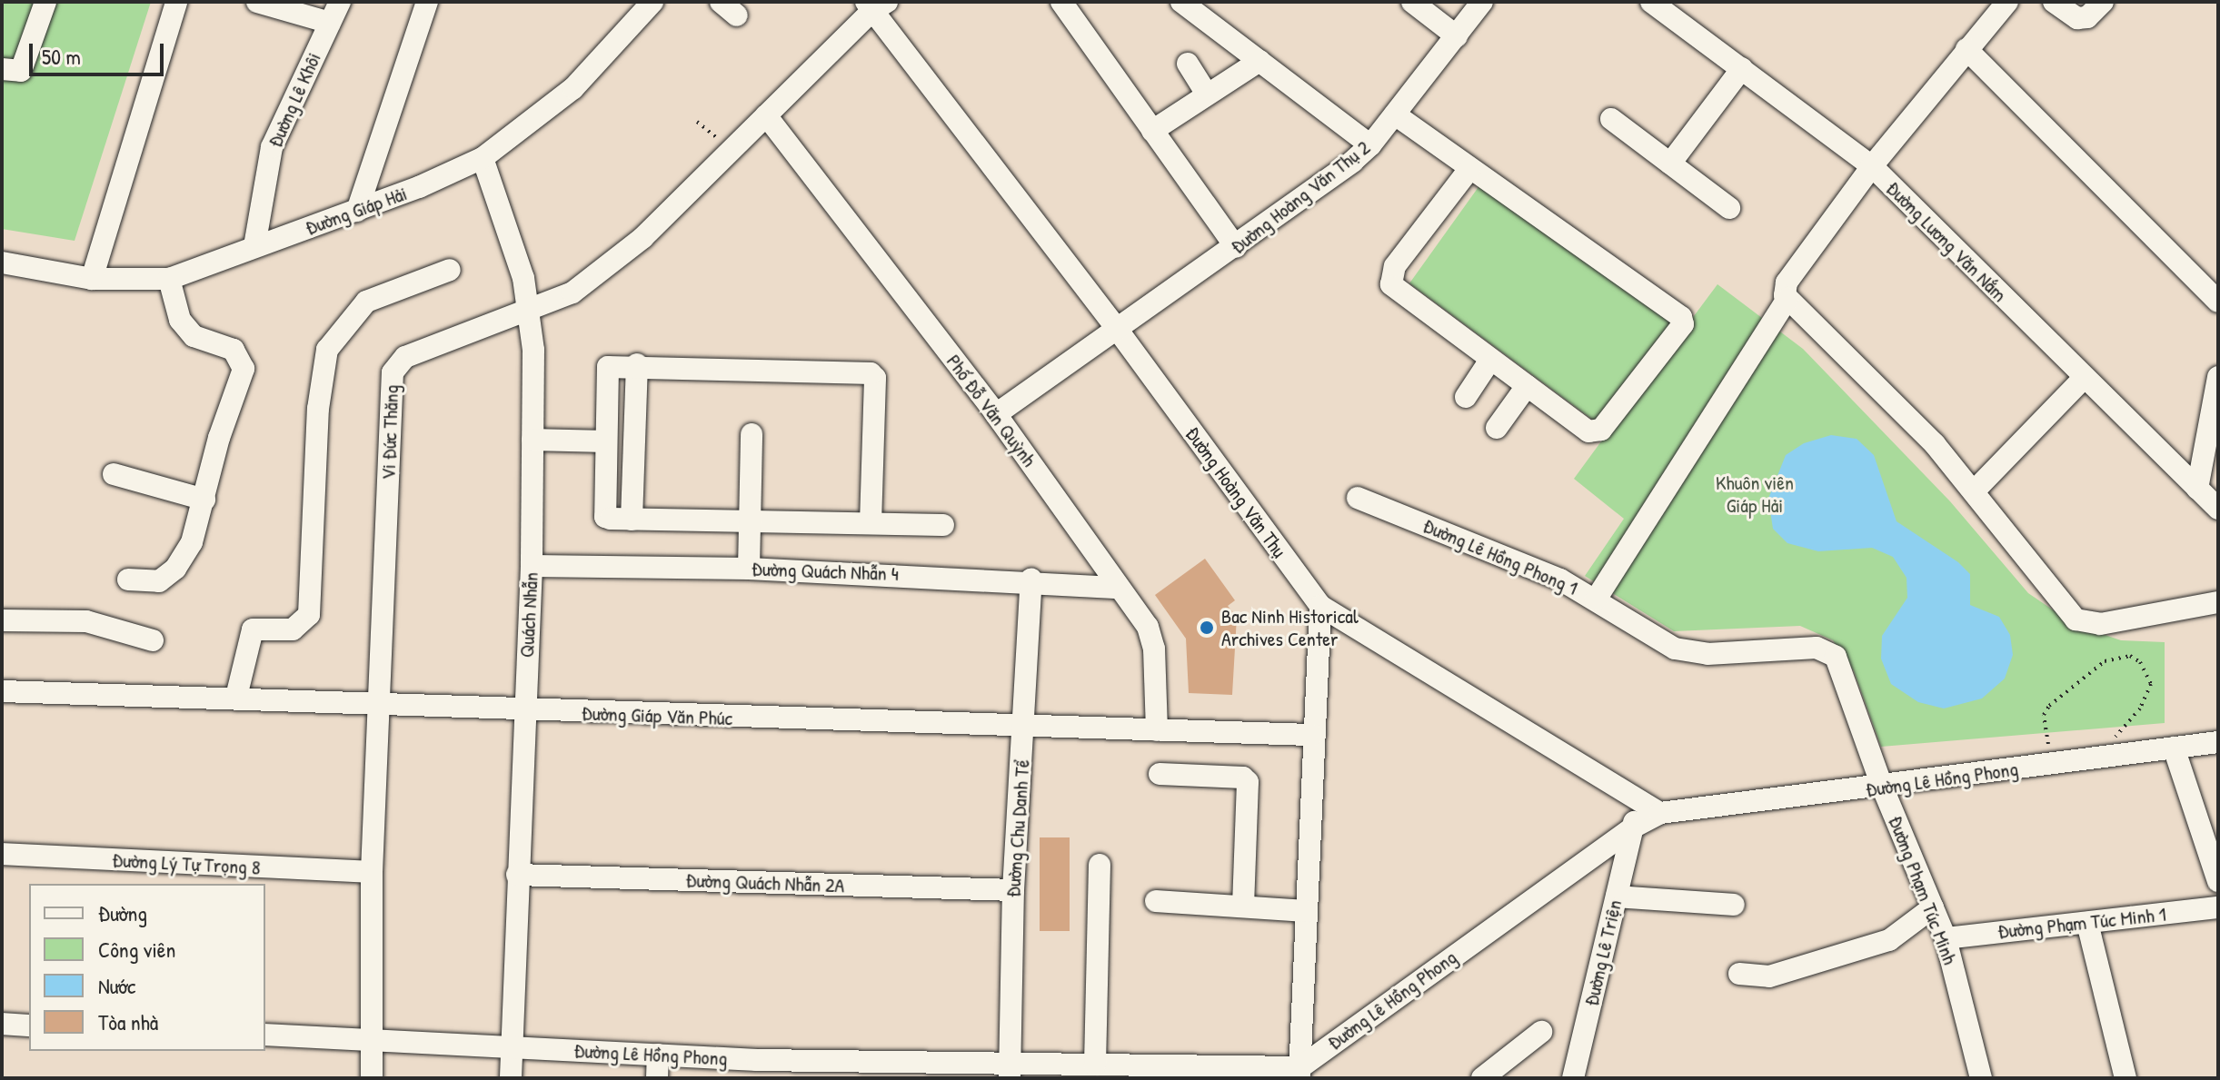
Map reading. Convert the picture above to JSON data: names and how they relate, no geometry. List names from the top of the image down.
{
  "streets": {
    "street": [
      "Đường Lê Khôi",
      "Đường Hoàng Văn Thụ 2",
      "Đường Giáp Hải",
      "Đường Lương Văn Nắm",
      "Phố Đỗ Văn Quỳnh",
      "Vi Đức Thăng",
      "Đường Hoàng Văn Thụ",
      "Đường Lê Hồng Phong 1",
      "Đường Quách Nhẫn 4",
      "Quách Nhẫn",
      "Đường Giáp Văn Phúc",
      "Đường Lê Hồng Phong",
      "Đường Chu Danh Tể",
      "Đường Lý Tự Trọng 8",
      "Đường Quách Nhẫn 2A",
      "Đường Phạm Túc Minh",
      "Đường Phạm Túc Minh 1",
      "Đường Lê Triện"
    ]
  },
  "crossings": [
    ["Đường Lê Khôi", "Đường Giáp Hải"],
    ["Đường Hoàng Văn Thụ 2", "Phố Đỗ Văn Quỳnh"],
    ["Đường Hoàng Văn Thụ 2", "Đường Hoàng Văn Thụ"],
    ["Đường Giáp Hải", "Quách Nhẫn"],
    ["Phố Đỗ Văn Quỳnh", "Vi Đức Thăng"],
    ["Phố Đỗ Văn Quỳnh", "Đường Quách Nhẫn 4"],
    ["Phố Đỗ Văn Quỳnh", "Đường Giáp Văn Phúc"],
    ["Vi Đức Thăng", "Đường Hoàng Văn Thụ"],
    ["Vi Đức Thăng", "Quách Nhẫn"],
    ["Vi Đức Thăng", "Đường Giáp Văn Phúc"],
    ["Vi Đức Thăng", "Đường Lê Hồng Phong"],
    ["Vi Đức Thăng", "Đường Lý Tự Trọng 8"],
    ["Đường Lê Hồng Phong 1", "Đường Lê Hồng Phong"],
    ["Đường Lê Hồng Phong 1", "Đường Phạm Túc Minh"],
    ["Đường Quách Nhẫn 4", "Quách Nhẫn"],
    ["Đường Quách Nhẫn 4", "Đường Chu Danh Tể"],
    ["Quách Nhẫn", "Đường Giáp Văn Phúc"],
    ["Quách Nhẫn", "Đường Lê Hồng Phong"],
    ["Quách Nhẫn", "Đường Quách Nhẫn 2A"],
    ["Đường Giáp Văn Phúc", "Đường Chu Danh Tể"],
    ["Đường Lê Hồng Phong", "Đường Chu Danh Tể"],
    ["Đường Lê Hồng Phong", "Đường Phạm Túc Minh"],
    ["Đường Lê Hồng Phong", "Đường Lê Triện"],
    ["Đường Chu Danh Tể", "Đường Quách Nhẫn 2A"],
    ["Đường Phạm Túc Minh", "Đường Phạm Túc Minh 1"]
  ],
  "parks": ["Khuôn viên Giáp Hải"],
  "places": ["Bac Ninh Historical Archives Center"],
  "legend": [
    "Đường",
    "Công viên",
    "Nước",
    "Tòa nhà"
  ],
  "scale_bar": "50 m"
}
